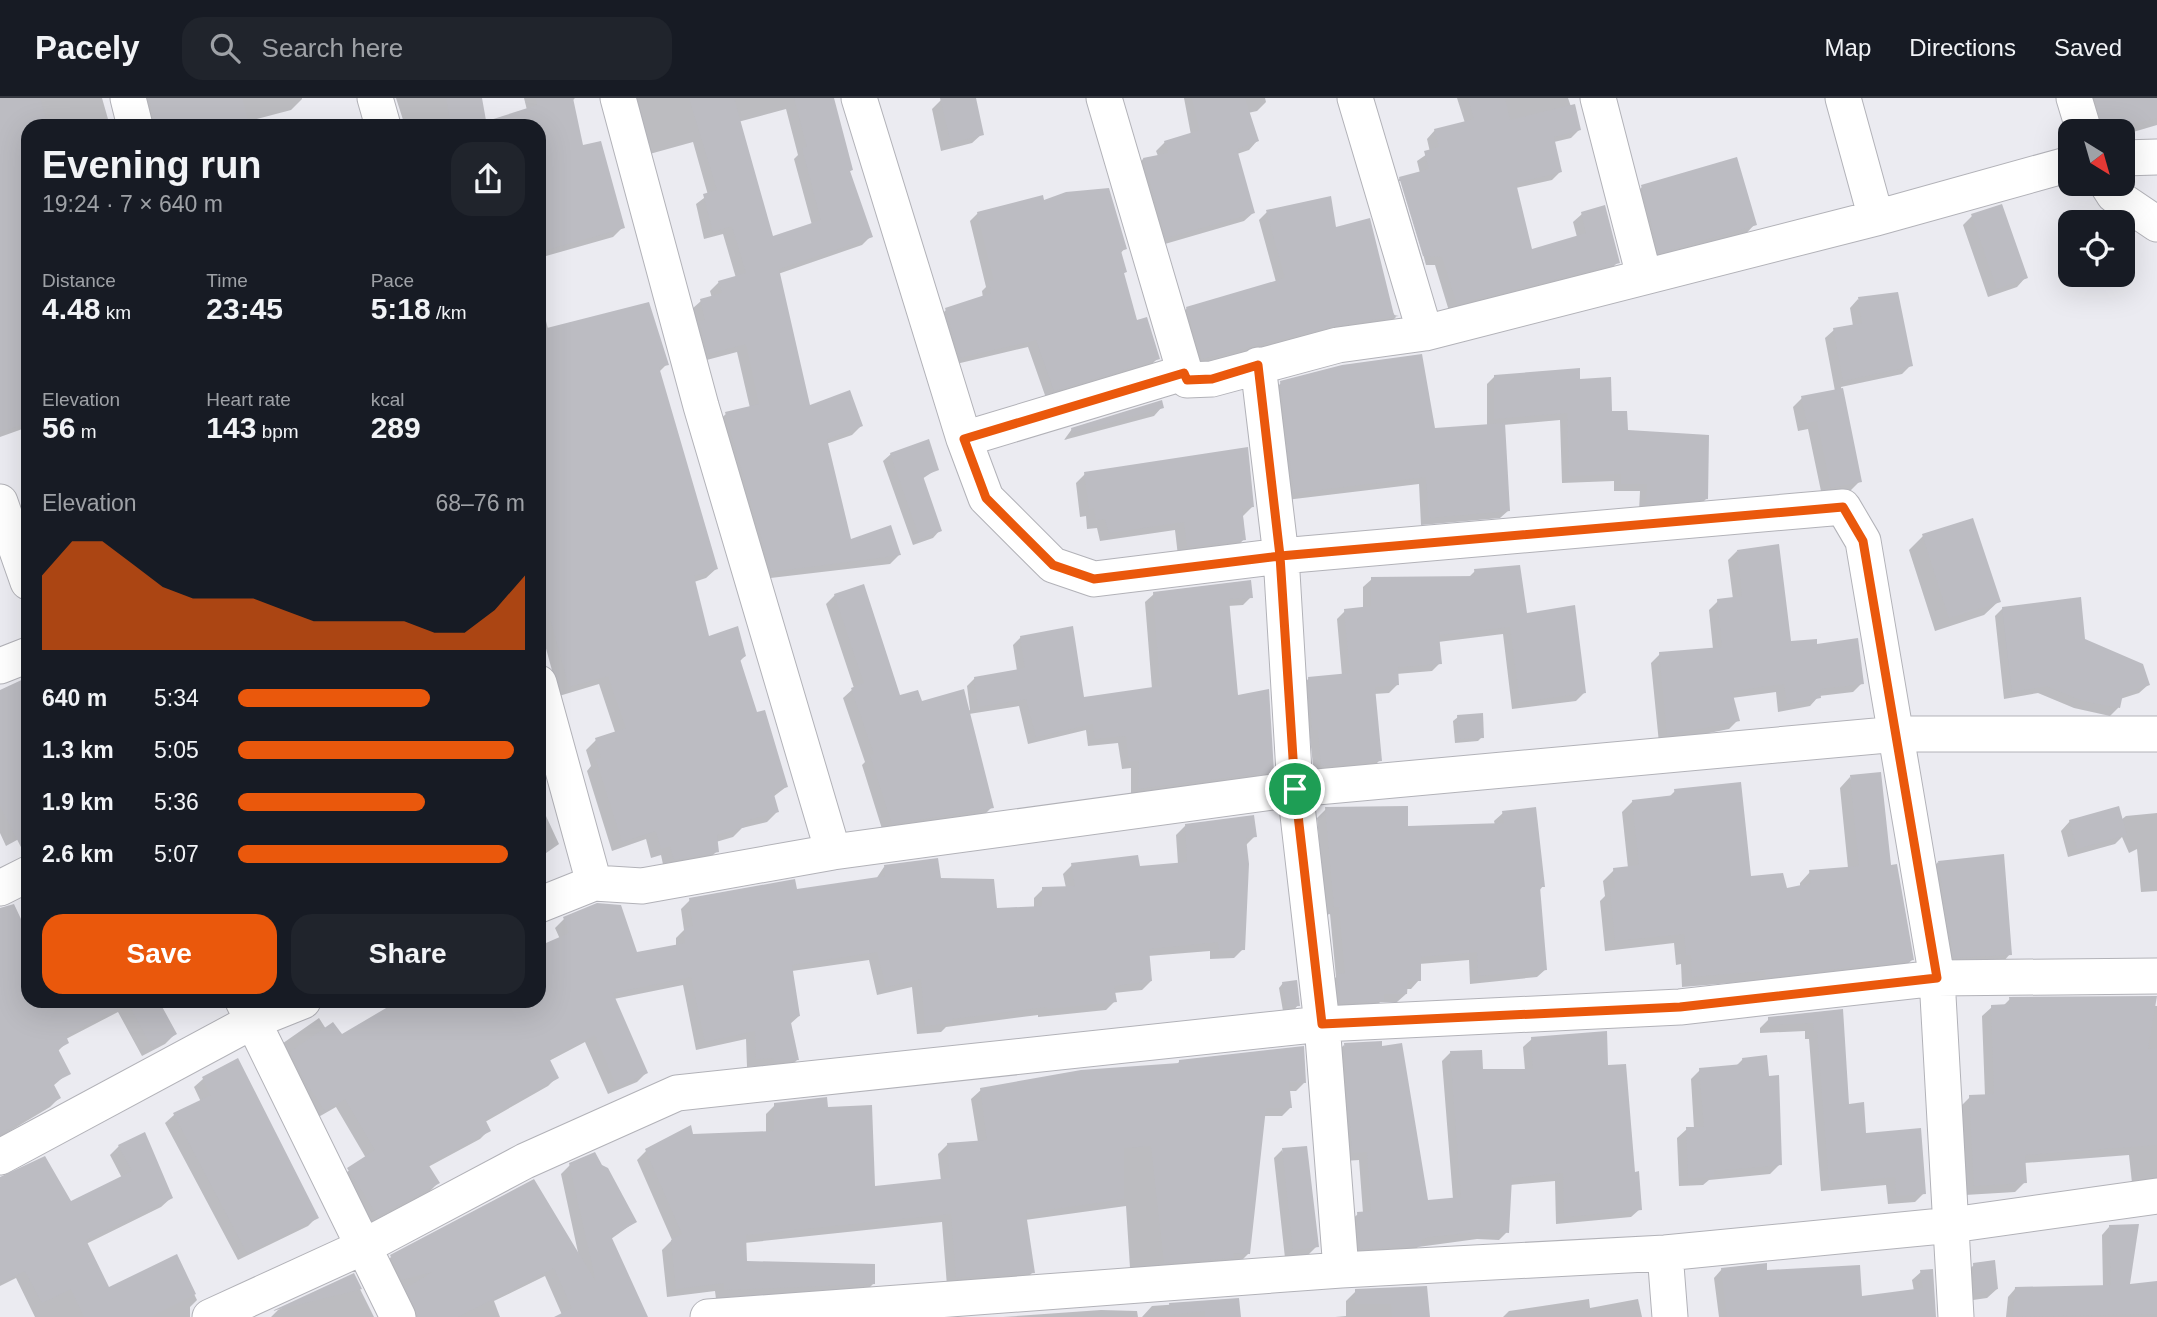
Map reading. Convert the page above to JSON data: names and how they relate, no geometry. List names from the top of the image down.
{
  "north": "bottom right",
  "page": {
    "header": "Pacely",
    "search": "Search here",
    "nav": ["Map", "Directions", "Saved"],
    "heading": ["Evening run", "19:24 · 7 × 640 m"],
    "stats": [
      ["Distance", "4.48 km"],
      ["Time", "23:45"],
      ["Pace", "5:18 /km"],
      ["Elevation", "56 m"],
      ["Heart rate", "143 bpm"],
      ["kcal", "289"]
    ],
    "chart": ["Elevation", "68–76 m"],
    "list": [
      {
        "name": "640 m",
        "note": "5:34"
      },
      {
        "name": "1.3 km",
        "note": "5:05"
      },
      {
        "name": "1.9 km",
        "note": "5:36"
      },
      {
        "name": "2.6 km",
        "note": "5:07"
      }
    ],
    "buttons": ["Save", "Share"]
  }
}
